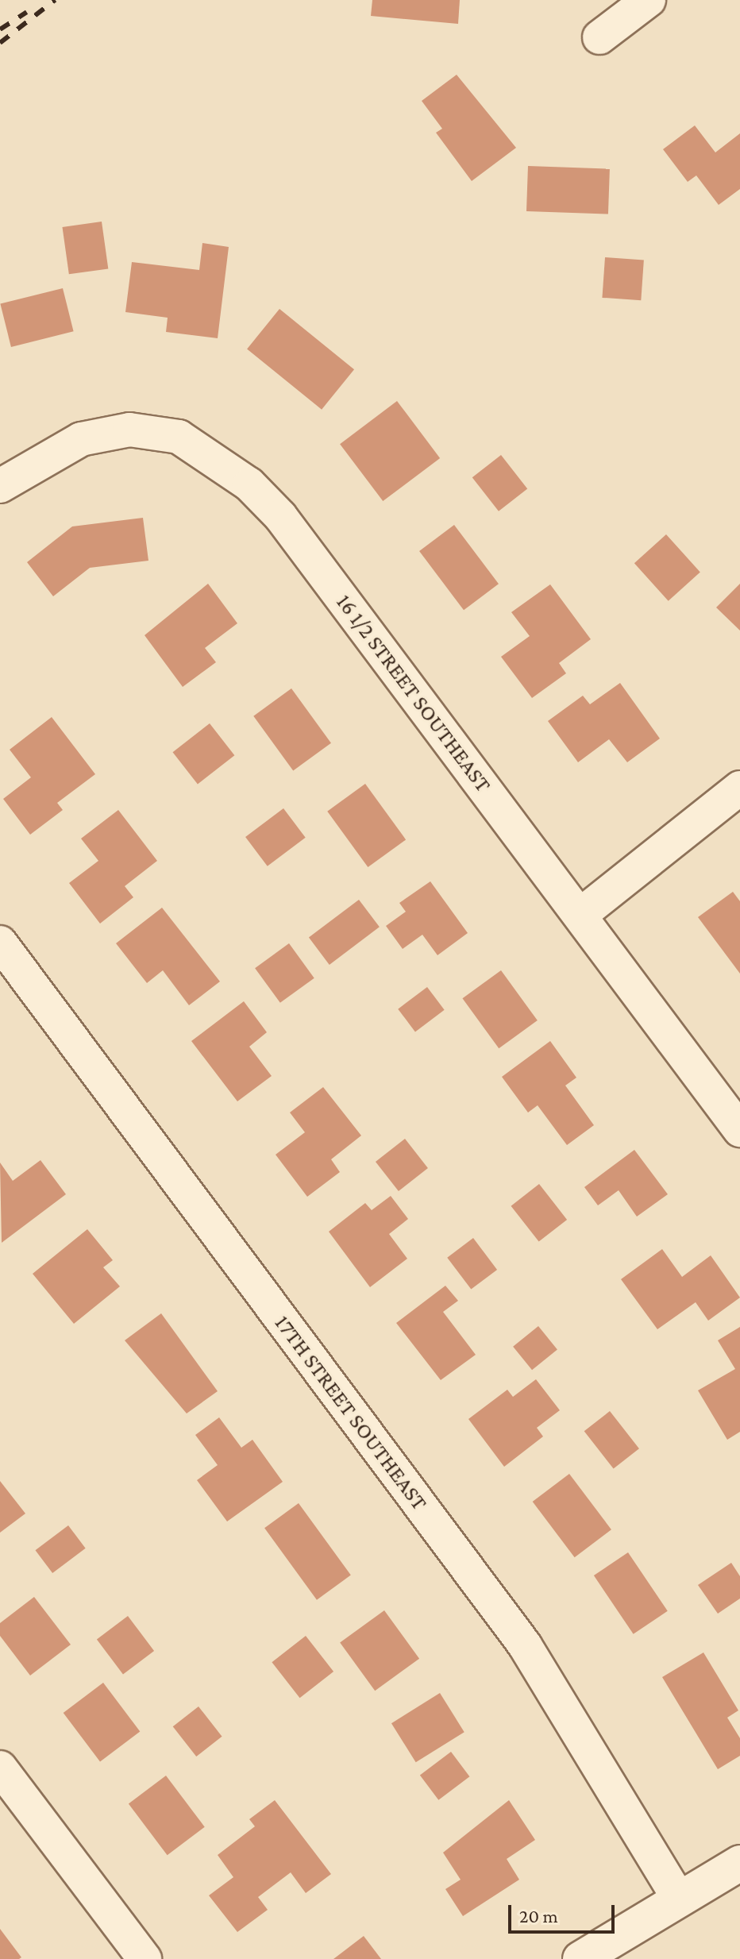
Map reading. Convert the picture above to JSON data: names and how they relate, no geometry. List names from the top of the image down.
{
  "streets": {
    "street": ["16 1/2 STREET SOUTHEAST", "17TH STREET SOUTHEAST"]
  },
  "scale_bar": "20 m"
}
